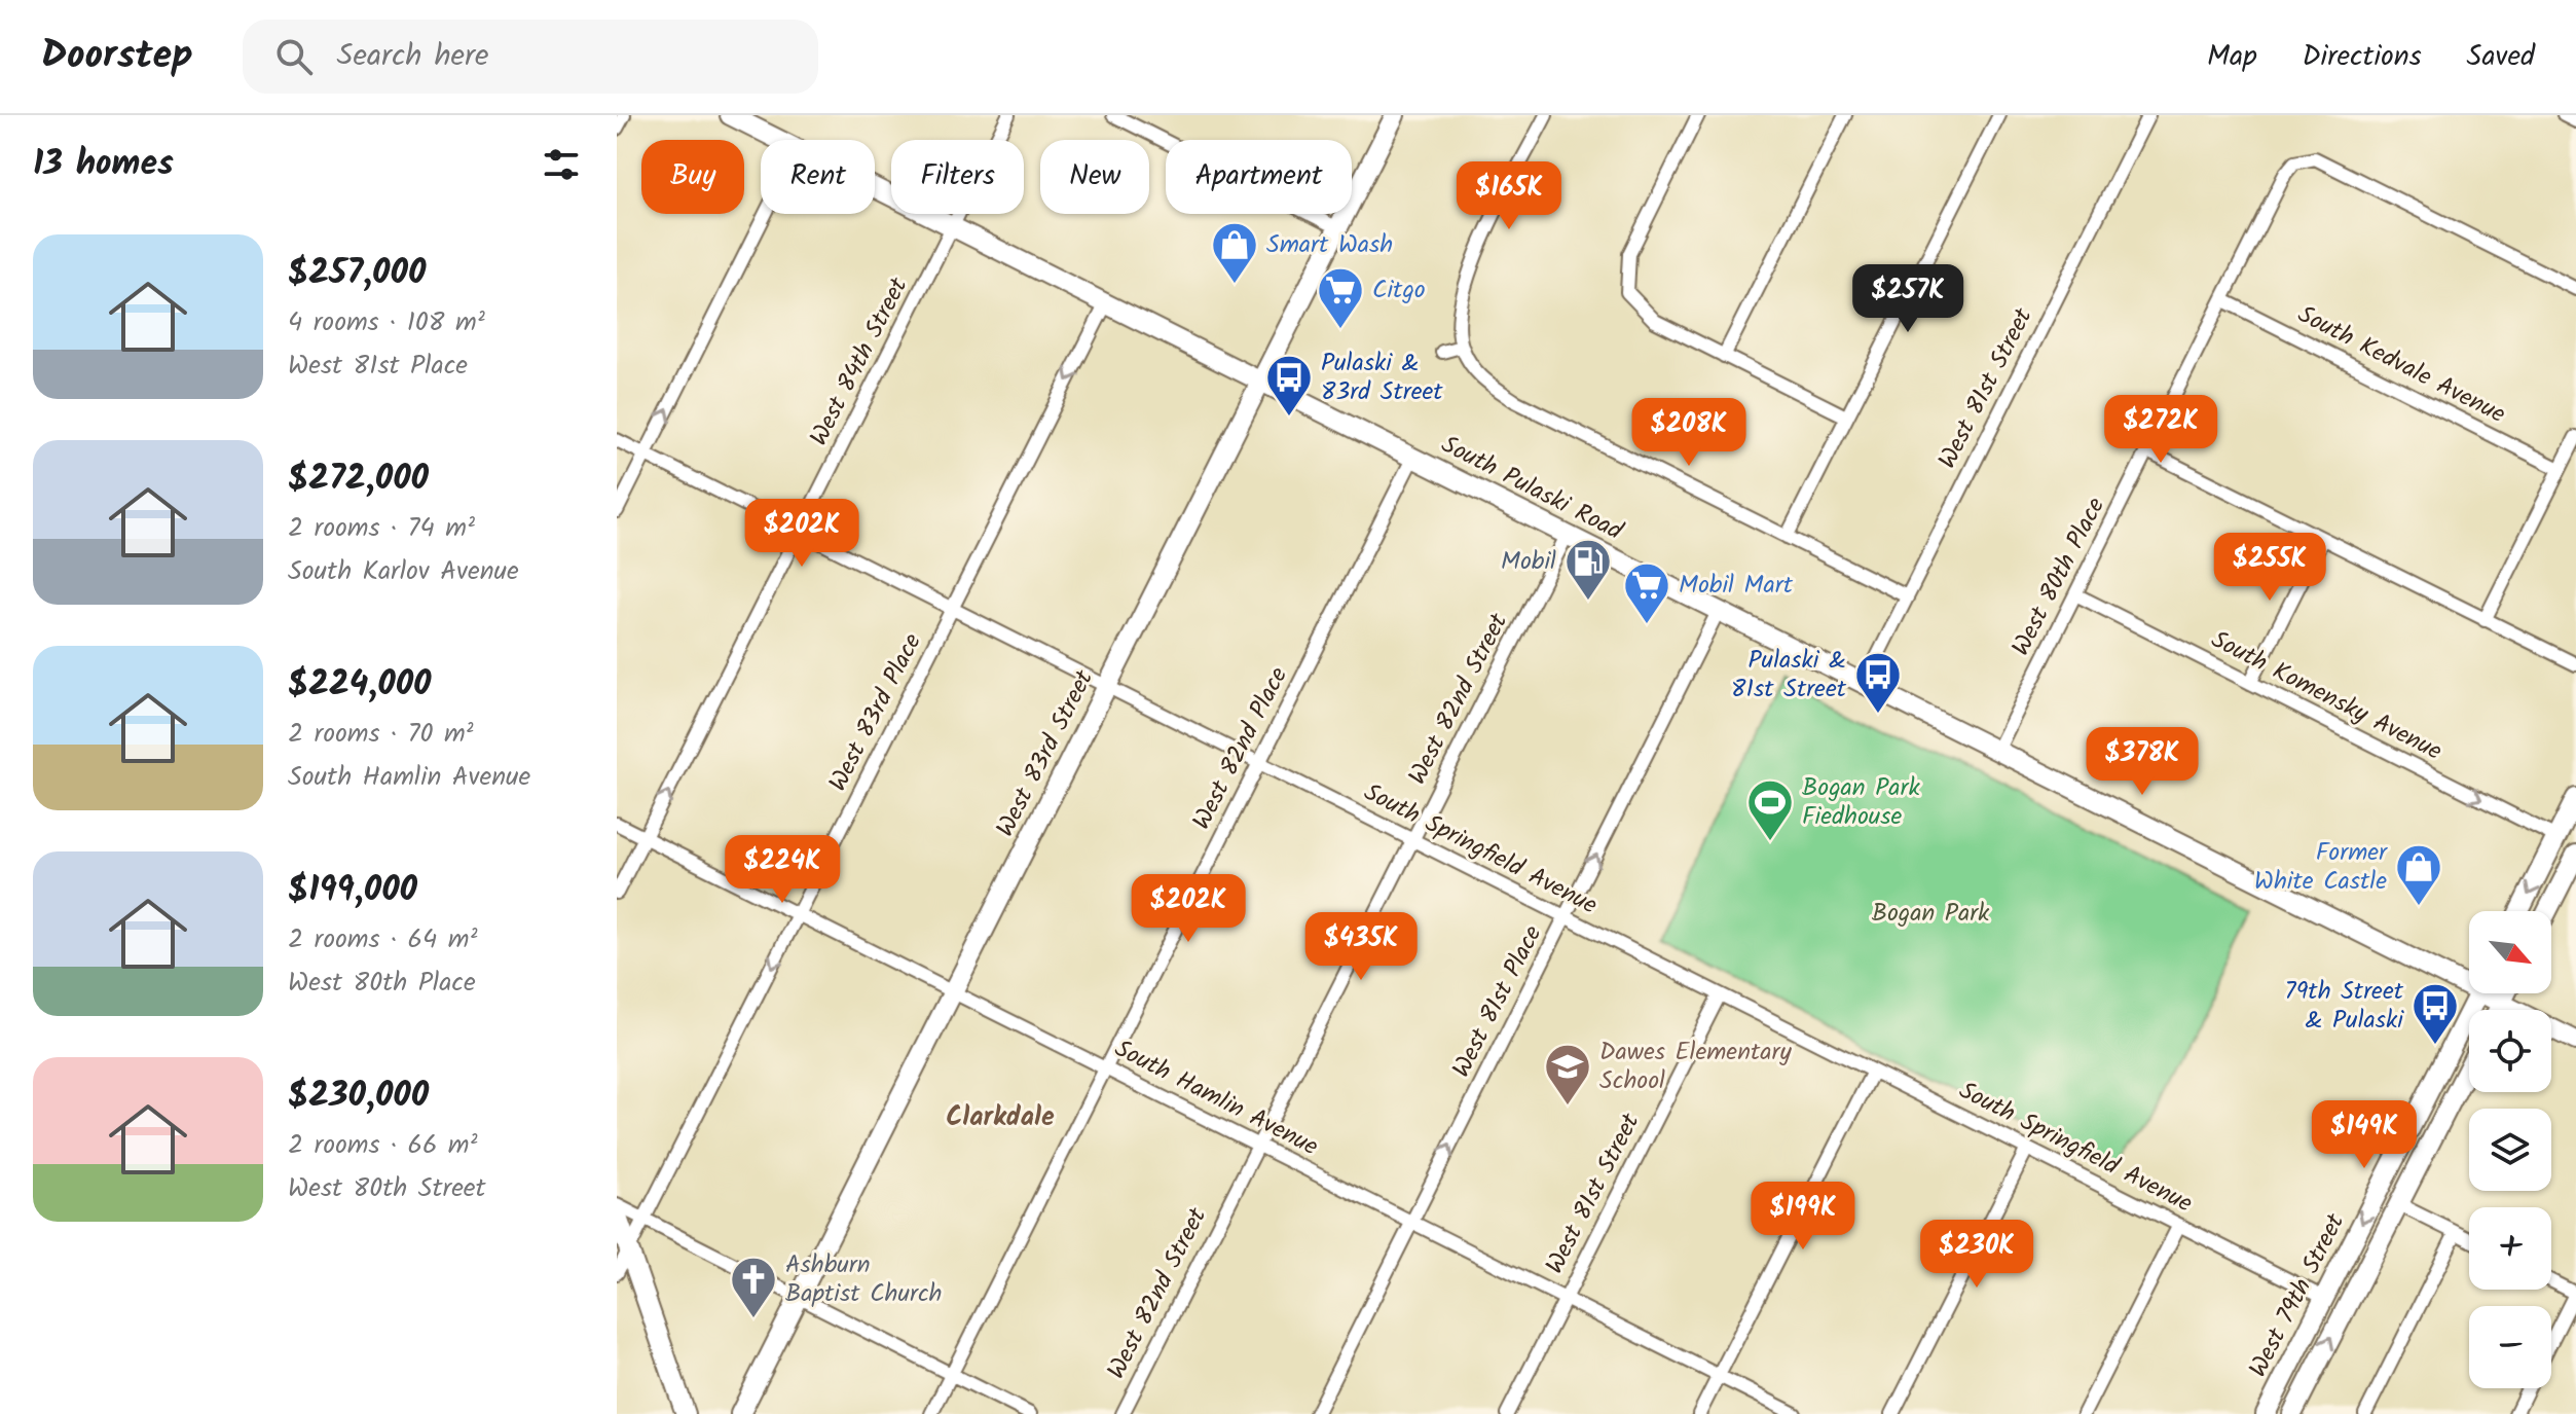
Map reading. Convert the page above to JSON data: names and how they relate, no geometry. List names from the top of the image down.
{
  "streets": {
    "main road": ["South Pulaski Road", "West 83rd Street", "West 79th Street"],
    "street": [
      "West 84th Street",
      "South Kedvale Avenue",
      "West 81st Street",
      "West 80th Place",
      "South Komensky Avenue",
      "West 82nd Street",
      "West 83rd Place",
      "West 82nd Place",
      "South Springfield Avenue",
      "West 81st Place",
      "South Hamlin Avenue"
    ]
  },
  "crossings": [
    ["West 84th Street", "South Pulaski Road"],
    ["West 84th Street", "South Springfield Avenue"],
    ["West 84th Street", "South Hamlin Avenue"],
    ["South Kedvale Avenue", "West 80th Place"],
    ["West 81st Street", "South Pulaski Road"],
    ["West 81st Street", "South Springfield Avenue"],
    ["West 81st Street", "South Hamlin Avenue"],
    ["South Pulaski Road", "West 80th Place"],
    ["South Pulaski Road", "West 82nd Street"],
    ["South Pulaski Road", "West 83rd Place"],
    ["South Pulaski Road", "West 82nd Place"],
    ["South Pulaski Road", "West 83rd Street"],
    ["South Pulaski Road", "West 81st Place"],
    ["West 80th Place", "South Komensky Avenue"],
    ["West 82nd Street", "South Springfield Avenue"],
    ["West 82nd Street", "South Hamlin Avenue"],
    ["West 83rd Place", "South Springfield Avenue"],
    ["West 83rd Place", "South Hamlin Avenue"],
    ["West 82nd Place", "South Springfield Avenue"],
    ["West 82nd Place", "South Hamlin Avenue"],
    ["West 83rd Street", "South Springfield Avenue"],
    ["West 83rd Street", "South Hamlin Avenue"],
    ["South Springfield Avenue", "West 81st Place"],
    ["South Springfield Avenue", "West 79th Street"],
    ["West 81st Place", "South Hamlin Avenue"]
  ],
  "one_way": [
    "West 84th Street",
    "South Komensky Avenue",
    "West 83rd Place",
    "West 81st Place"
  ],
  "districts": ["Clarkdale"],
  "parks": ["Bogan Park"],
  "places": {
    "shop": ["Smart Wash", "Former White Castle"],
    "supermarket": ["Citgo", "Mobil Mart"],
    "bus stop": ["Pulaski & 83rd Street", "Pulaski & 81st Street", "79th Street & Pulaski"],
    "fuel station": ["Mobil"],
    "sports": ["Bogan Park Fiedhouse"],
    "school or university": ["Dawes Elementary School"],
    "church": ["Ashburn Baptist Church"]
  },
  "north": "bottom right",
  "page": {
    "header": "Doorstep",
    "search": "Search here",
    "nav": ["Map", "Directions", "Saved"],
    "heading": "13 homes",
    "chip": [
      "Buy",
      "Rent",
      "Filters",
      "New",
      "Apartment"
    ],
    "price": [
      "$165K",
      "$257K",
      "$272K",
      "$208K",
      "$202K",
      "$255K",
      "$378K",
      "$224K",
      "$202K",
      "$435K",
      "$149K",
      "$199K",
      "$230K"
    ],
    "list": [
      {
        "name": "$257,000",
        "note": "4 rooms · 108 m² · West 81st Place"
      },
      {
        "name": "$272,000",
        "note": "2 rooms · 74 m² · South Karlov Avenue"
      },
      {
        "name": "$224,000",
        "note": "2 rooms · 70 m² · South Hamlin Avenue"
      },
      {
        "name": "$199,000",
        "note": "2 rooms · 64 m² · West 80th Place"
      },
      {
        "name": "$230,000",
        "note": "2 rooms · 66 m² · West 80th Street"
      }
    ],
    "map_buttons": ["+", "−"]
  }
}
